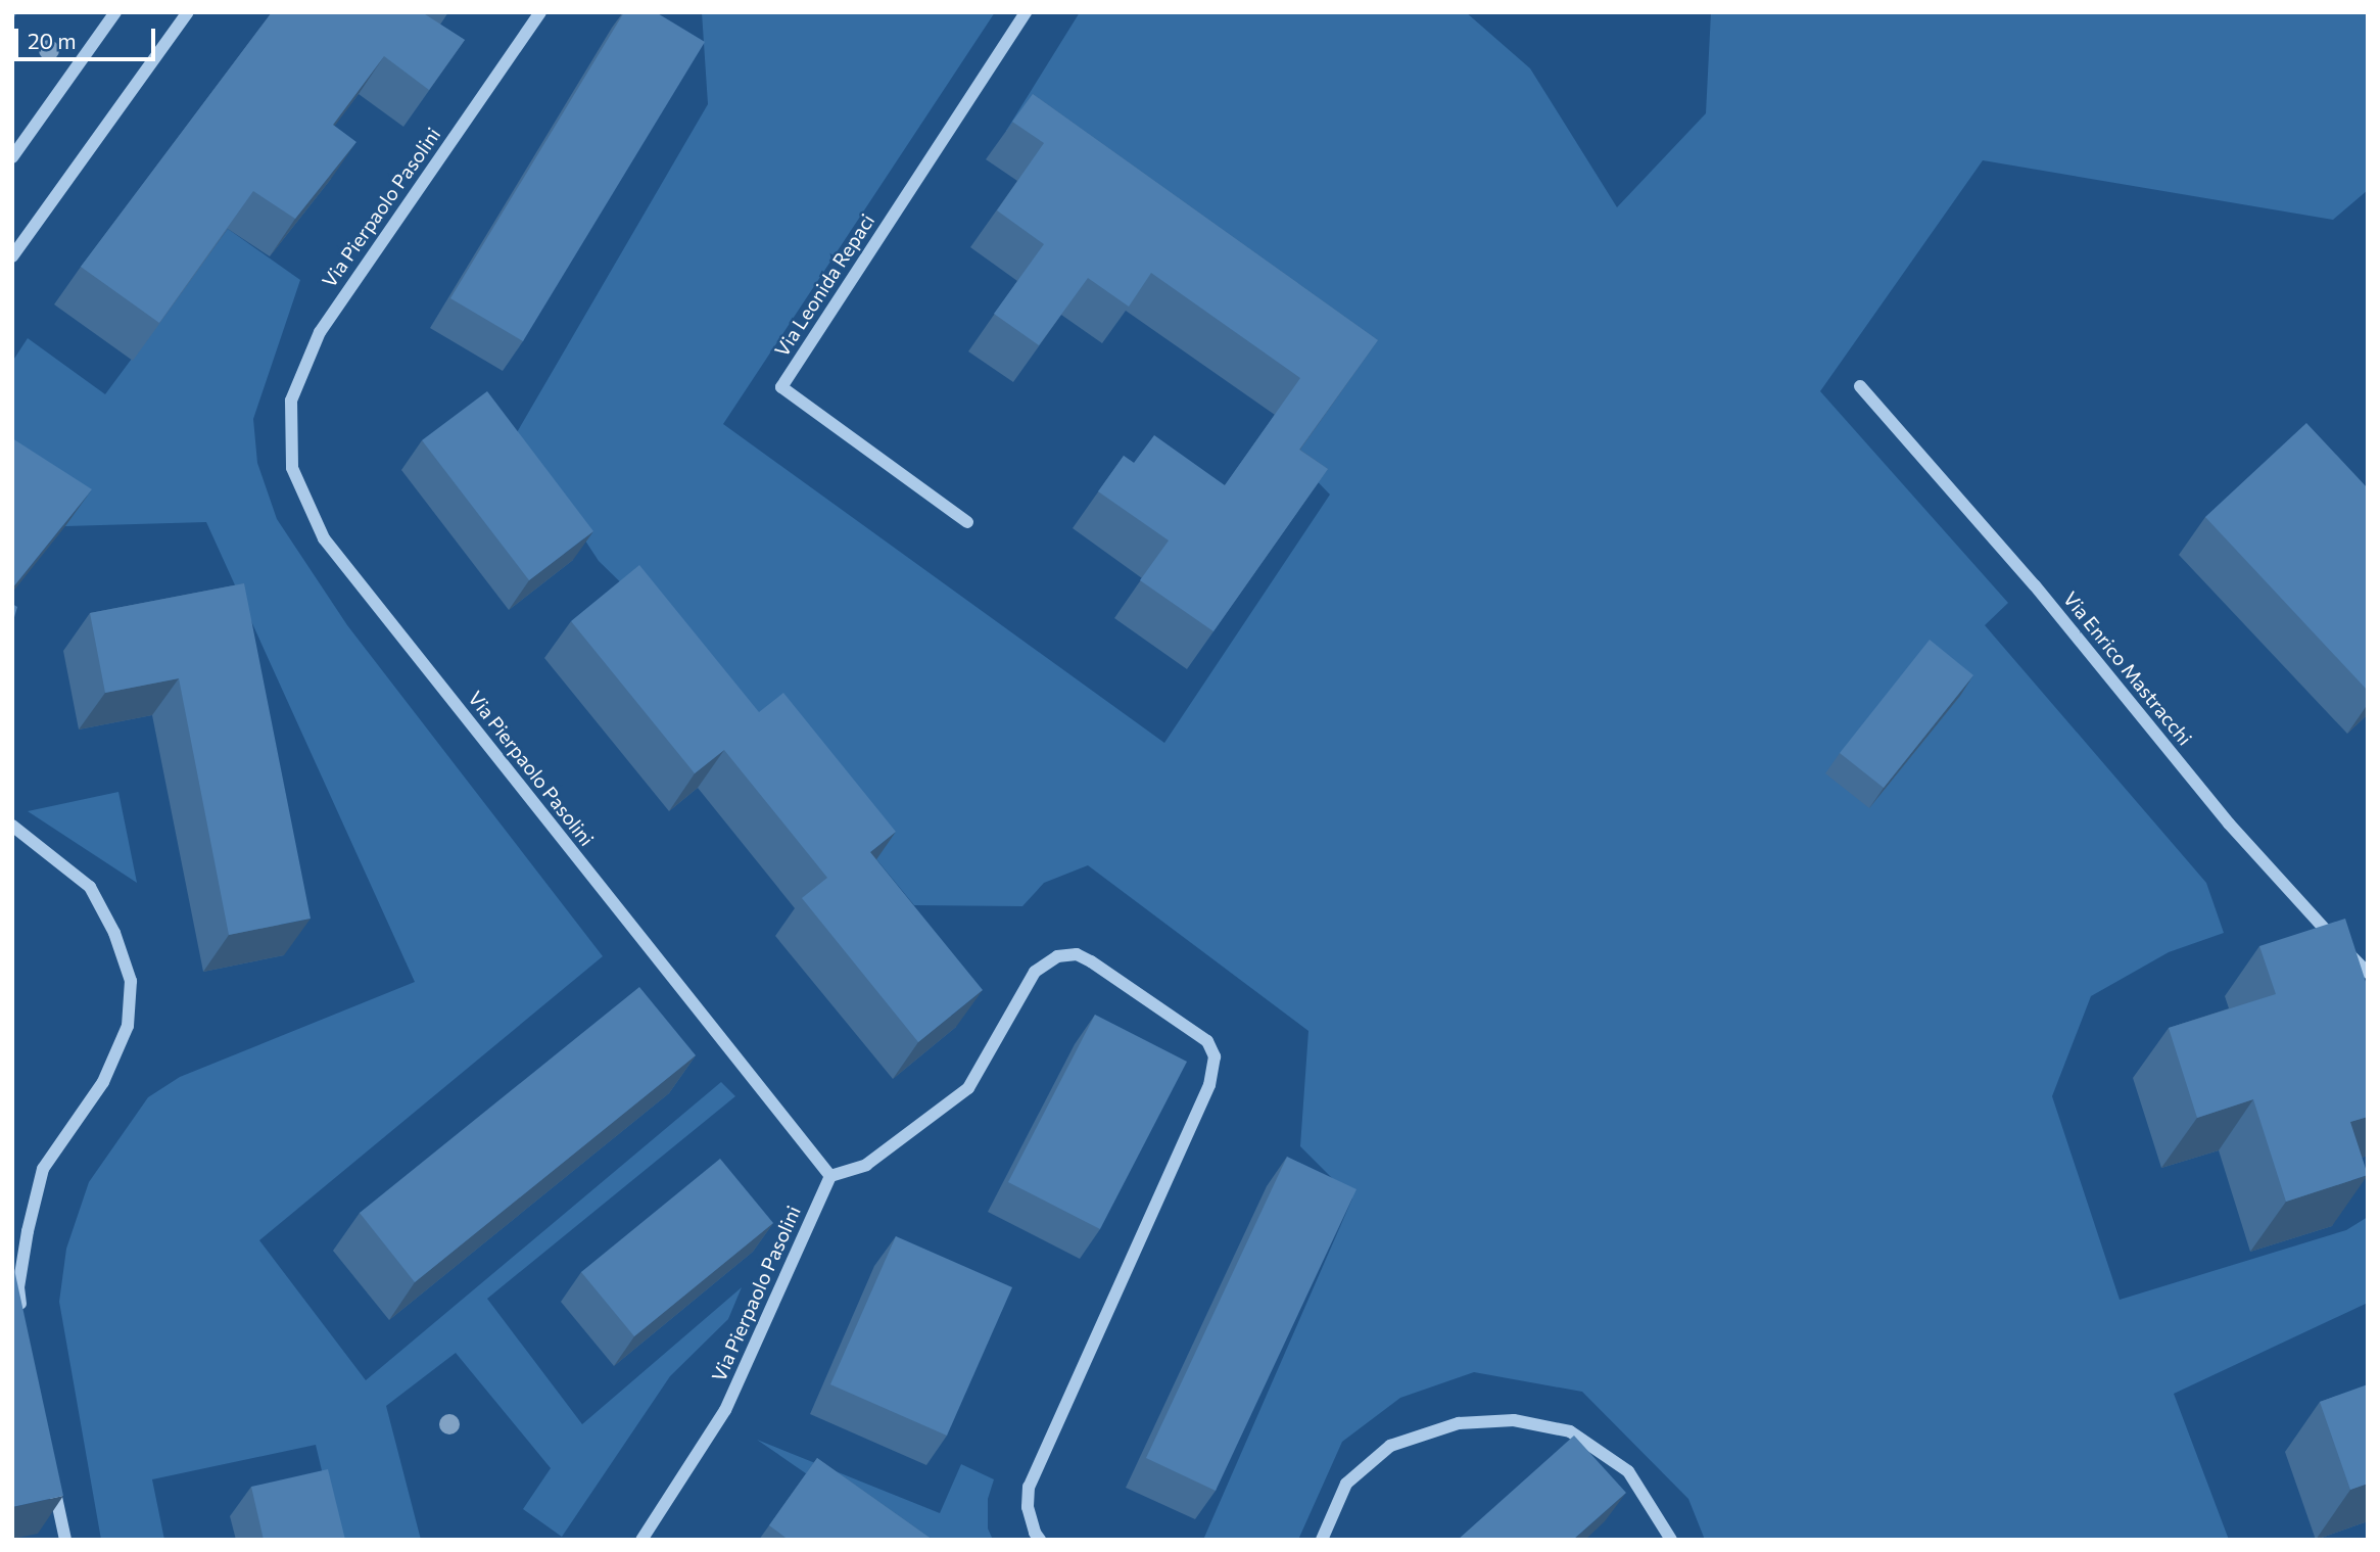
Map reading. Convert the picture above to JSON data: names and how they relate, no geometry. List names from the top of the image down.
{
  "streets": {
    "street": ["Via Pierpaolo Pasolini", "Via Leonida Repaci", "Via Enrico Mastracchi"]
  },
  "scale_bar": "20 m"
}
